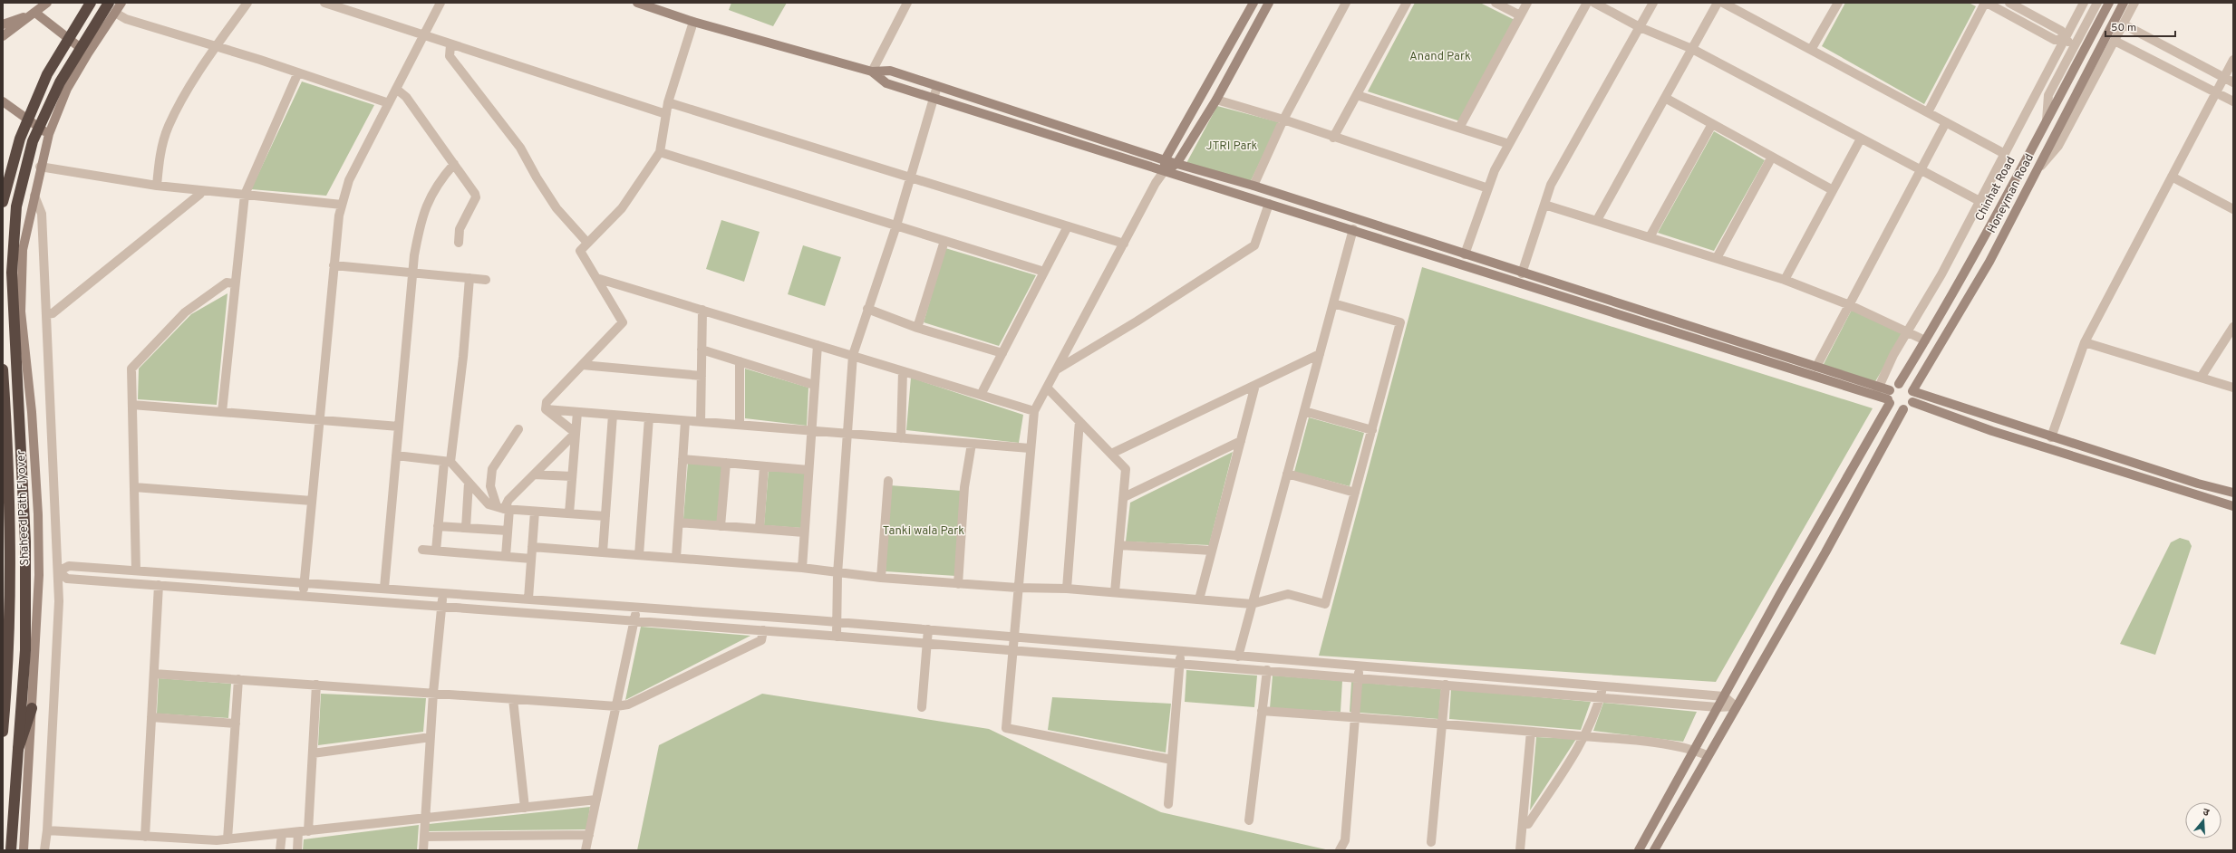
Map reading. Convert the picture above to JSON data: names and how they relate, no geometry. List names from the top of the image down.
{
  "streets": {
    "highway": ["Shaheed Path Flyover"],
    "street": ["Chinhat Road", "Honeyman Road"]
  },
  "crossings": [
    ["Chinhat Road", "Honeyman Road"]
  ],
  "parks": ["Anand Park", "JTRI Park", "Tanki wala Park"],
  "scale_bar": "50 m",
  "north": "top"
}
